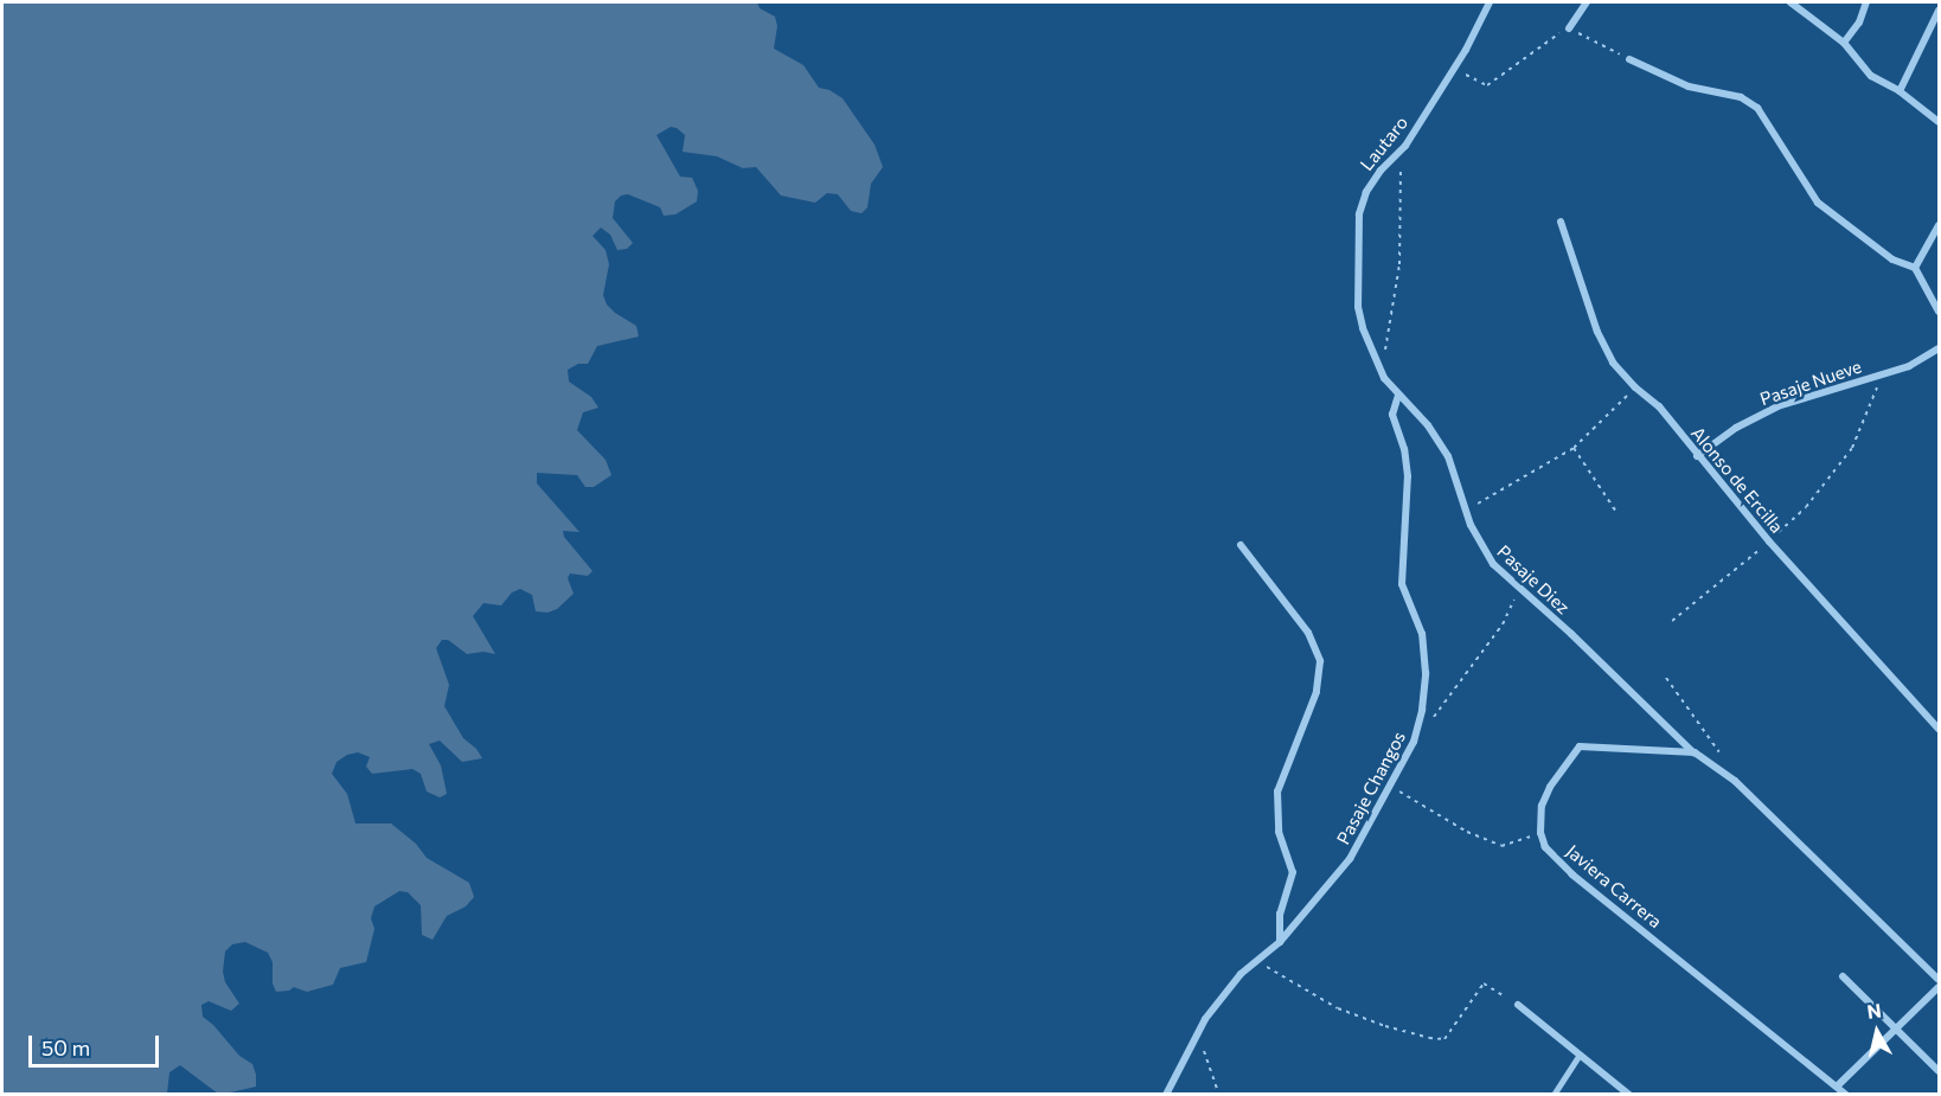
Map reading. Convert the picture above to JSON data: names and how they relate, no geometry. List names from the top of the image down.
{
  "streets": {
    "street": [
      "Lautaro",
      "Pasaje Nueve",
      "Alonso de Ercilla",
      "Pasaje Diez",
      "Pasaje Changos",
      "Javiera Carrera"
    ]
  },
  "crossings": [
    ["Lautaro", "Pasaje Diez"],
    ["Lautaro", "Pasaje Changos"],
    ["Pasaje Nueve", "Alonso de Ercilla"],
    ["Pasaje Diez", "Pasaje Changos"]
  ],
  "scale_bar": "50 m",
  "north": "top"
}
